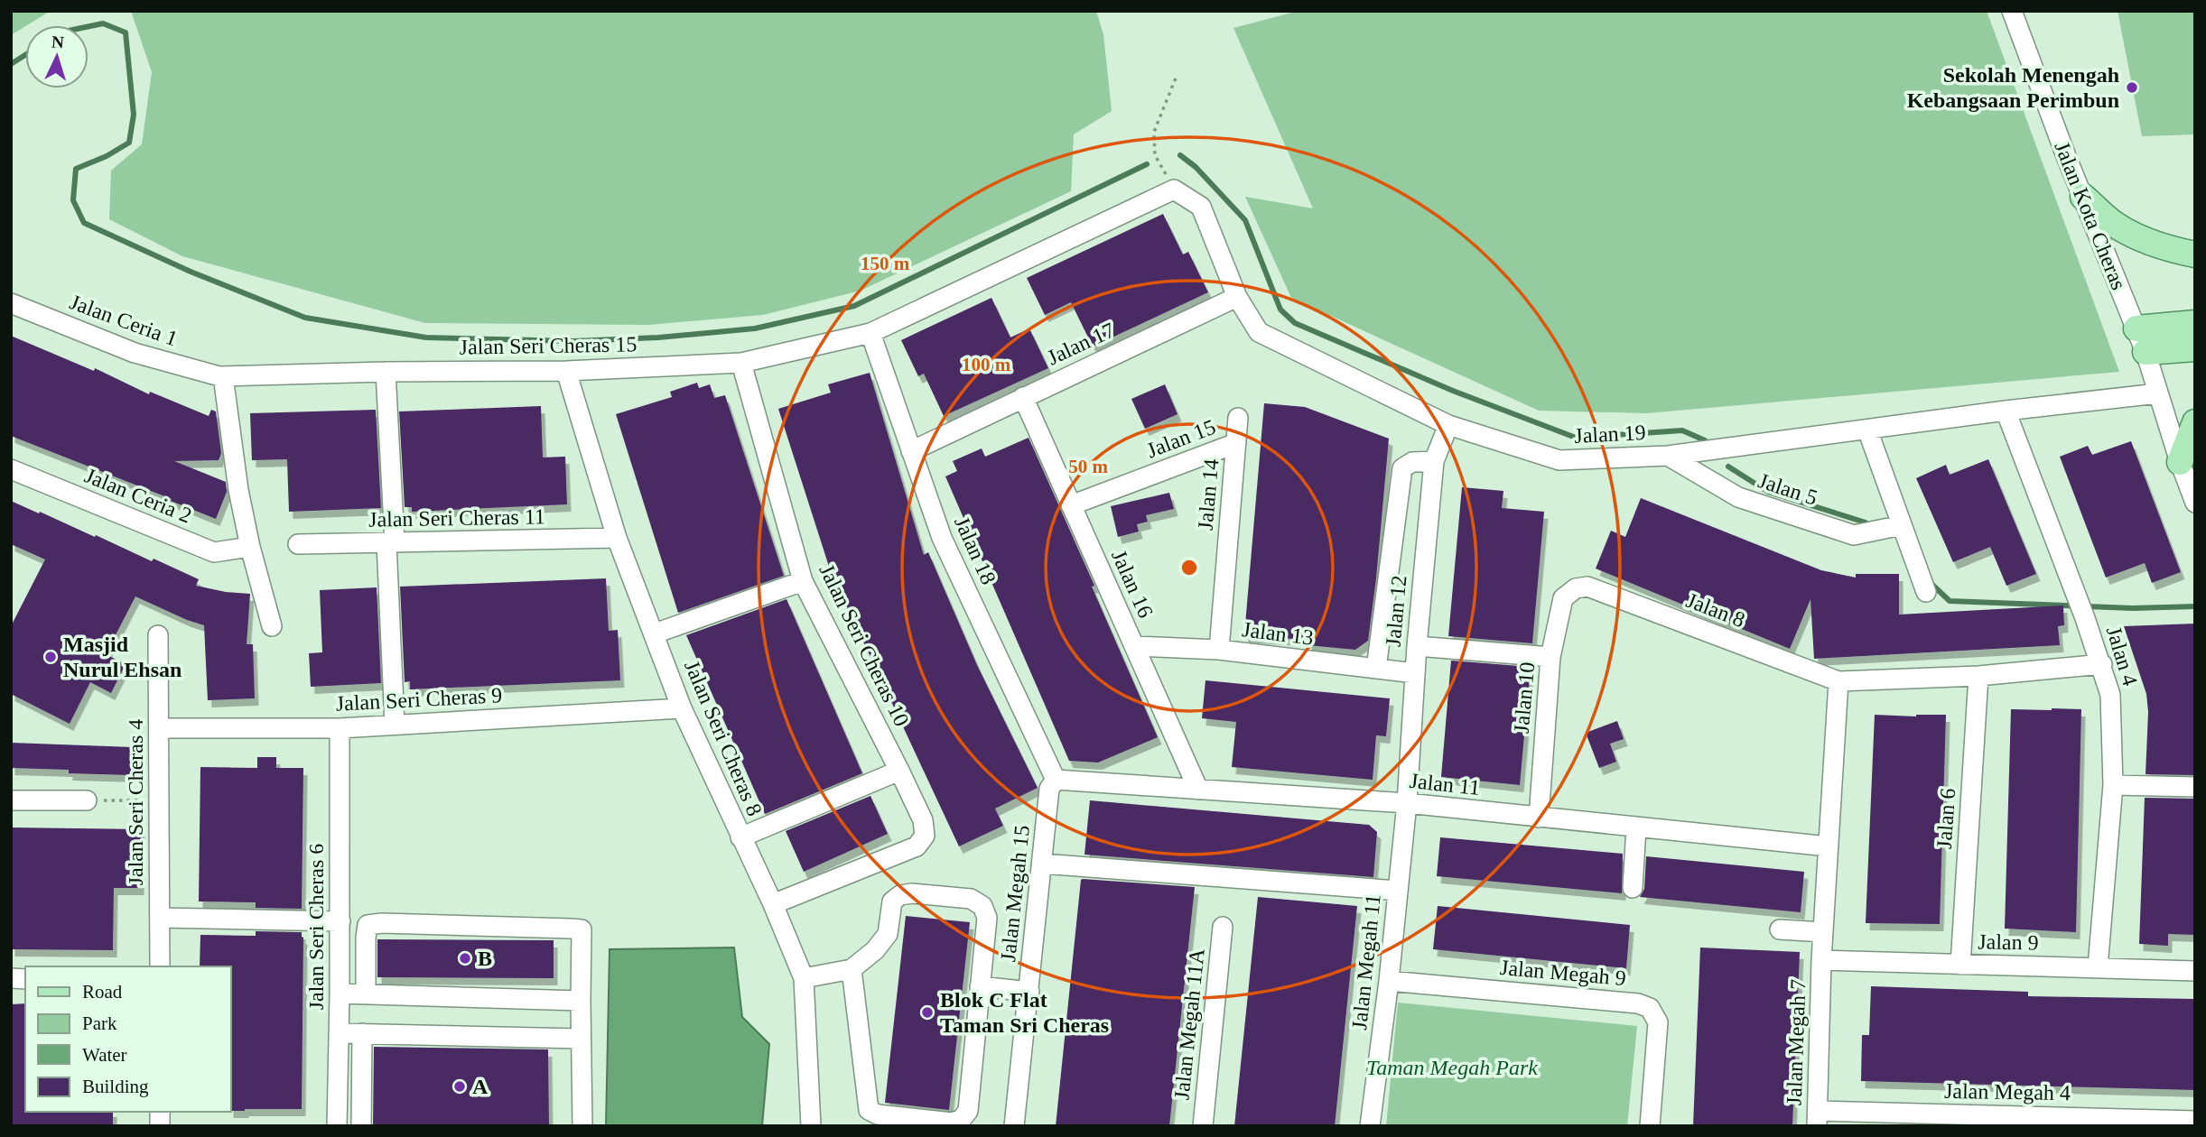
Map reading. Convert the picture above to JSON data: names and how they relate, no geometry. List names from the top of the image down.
{
  "streets": {
    "street": [
      "Jalan Kota Cheras",
      "Jalan Ceria 1",
      "Jalan 17",
      "Jalan Seri Cheras 15",
      "Jalan 19",
      "Jalan 15",
      "Jalan 5",
      "Jalan 14",
      "Jalan Ceria 2",
      "Jalan Seri Cheras 11",
      "Jalan 18",
      "Jalan 16",
      "Jalan 8",
      "Jalan 12",
      "Jalan 13",
      "Jalan Seri Cheras 10",
      "Jalan 4",
      "Jalan 10",
      "Jalan Seri Cheras 9",
      "Jalan Seri Cheras 8",
      "Jalan 11",
      "Jalan Seri Cheras 4",
      "Jalan 6",
      "Jalan Megah 15",
      "Jalan Seri Cheras 6",
      "Jalan 9",
      "Jalan Megah 11",
      "Jalan Megah 9",
      "Jalan Megah 11A",
      "Jalan Megah 7",
      "Jalan Megah 4"
    ]
  },
  "crossings": [
    ["Jalan Kota Cheras", "Jalan 19"],
    ["Jalan Ceria 1", "Jalan Seri Cheras 15"],
    ["Jalan 17", "Jalan 19"],
    ["Jalan 17", "Jalan 18"],
    ["Jalan 17", "Jalan 16"],
    ["Jalan Seri Cheras 15", "Jalan 18"],
    ["Jalan Seri Cheras 15", "Jalan Seri Cheras 10"],
    ["Jalan Seri Cheras 15", "Jalan Seri Cheras 8"],
    ["Jalan 19", "Jalan 5"],
    ["Jalan 19", "Jalan 12"],
    ["Jalan 19", "Jalan 4"],
    ["Jalan 15", "Jalan 14"],
    ["Jalan 15", "Jalan 16"],
    ["Jalan 14", "Jalan 13"],
    ["Jalan Seri Cheras 11", "Jalan Seri Cheras 8"],
    ["Jalan 18", "Jalan 11"],
    ["Jalan 18", "Jalan Megah 15"],
    ["Jalan 16", "Jalan 13"],
    ["Jalan 16", "Jalan 11"],
    ["Jalan 8", "Jalan 4"],
    ["Jalan 8", "Jalan 10"],
    ["Jalan 8", "Jalan 6"],
    ["Jalan 12", "Jalan 13"],
    ["Jalan 12", "Jalan 11"],
    ["Jalan 12", "Jalan Megah 11"],
    ["Jalan Seri Cheras 10", "Jalan Seri Cheras 8"],
    ["Jalan 4", "Jalan 9"],
    ["Jalan 10", "Jalan 11"],
    ["Jalan Seri Cheras 9", "Jalan Seri Cheras 8"],
    ["Jalan Seri Cheras 9", "Jalan Seri Cheras 4"],
    ["Jalan Seri Cheras 9", "Jalan Seri Cheras 6"],
    ["Jalan 11", "Jalan Megah 15"],
    ["Jalan 11", "Jalan Megah 11"],
    ["Jalan 6", "Jalan 9"],
    ["Jalan 9", "Jalan Megah 7"],
    ["Jalan Megah 11", "Jalan Megah 9"],
    ["Jalan Megah 7", "Jalan Megah 4"]
  ],
  "parks": ["Taman Megah Park"],
  "places": [
    "Sekolah Menengah Kebangsaan Perimbun",
    "Masjid Nurul Ehsan",
    "B",
    "Blok C Flat Taman Sri Cheras",
    "A"
  ],
  "legend": [
    "Road",
    "Park",
    "Water",
    "Building"
  ],
  "north": "top",
  "rings": ["150 m", "100 m", "50 m"]
}
